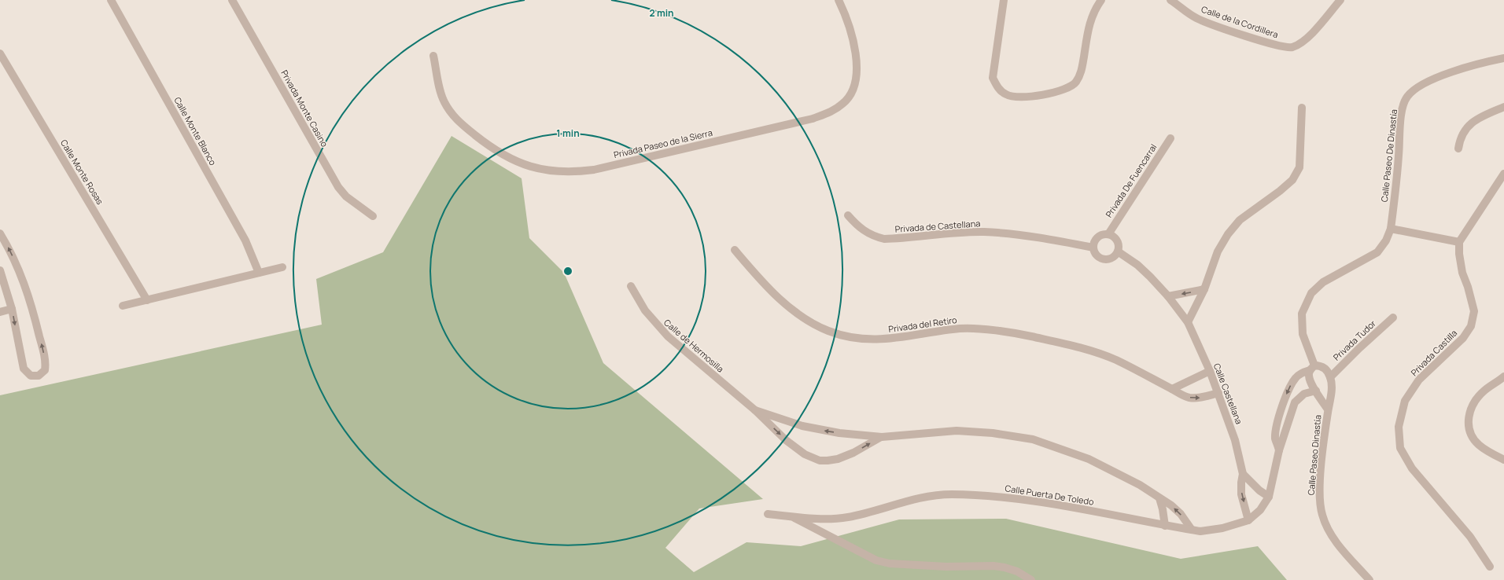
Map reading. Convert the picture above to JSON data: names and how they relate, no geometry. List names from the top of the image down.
{
  "streets": {
    "street": [
      "Calle de la Cordillera",
      "Privada Monte Casino",
      "Calle Monte Blanco",
      "Privada Paseo de la Sierra",
      "Calle Paseo De Dinastía",
      "Calle Monte Rosas",
      "Privada De Fuencarral",
      "Privada de Castellana",
      "Privada del Retiro",
      "Privada Tudor",
      "Calle de Hermosilla",
      "Privada Castilla",
      "Calle Castellana",
      "Calle Paseo Dinastía",
      "Calle Puerta De Toledo"
    ]
  },
  "crossings": [
    ["Calle Paseo De Dinastía", "Calle Paseo Dinastía"],
    ["Calle Paseo De Dinastía", "Calle Puerta De Toledo"],
    ["Privada De Fuencarral", "Privada de Castellana"],
    ["Privada De Fuencarral", "Calle Castellana"],
    ["Privada de Castellana", "Calle Castellana"],
    ["Privada Tudor", "Calle Paseo Dinastía"],
    ["Calle Castellana", "Calle Puerta De Toledo"],
    ["Calle Paseo Dinastía", "Calle Puerta De Toledo"]
  ],
  "rings": ["2 min", "1 min"]
}
